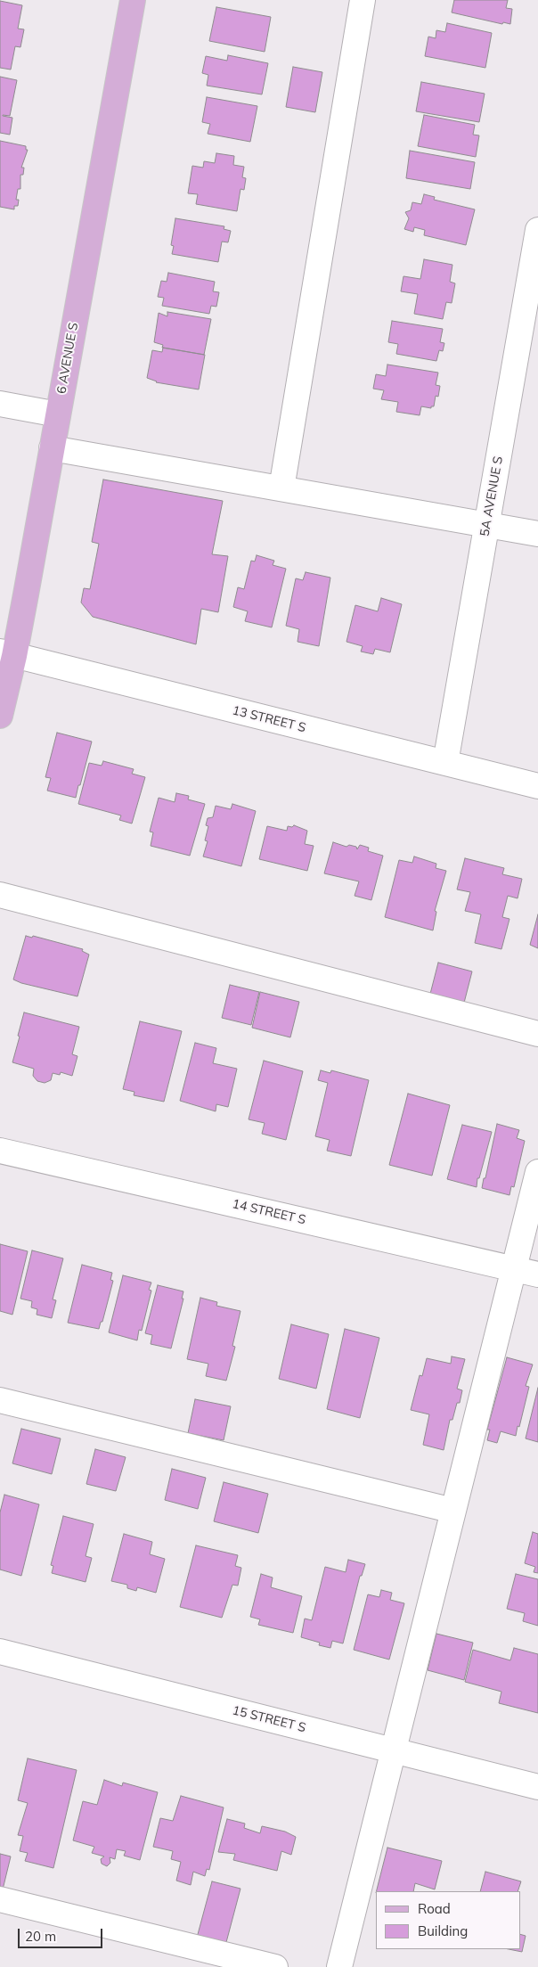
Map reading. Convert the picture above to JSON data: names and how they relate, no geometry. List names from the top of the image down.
{
  "streets": {
    "main road": ["6 AVENUE S"],
    "street": [
      "5A AVENUE S",
      "13 STREET S",
      "14 STREET S",
      "15 STREET S"
    ]
  },
  "crossings": [
    ["6 AVENUE S", "13 STREET S"],
    ["5A AVENUE S", "13 STREET S"]
  ],
  "legend": ["Road", "Building"],
  "scale_bar": "20 m"
}
